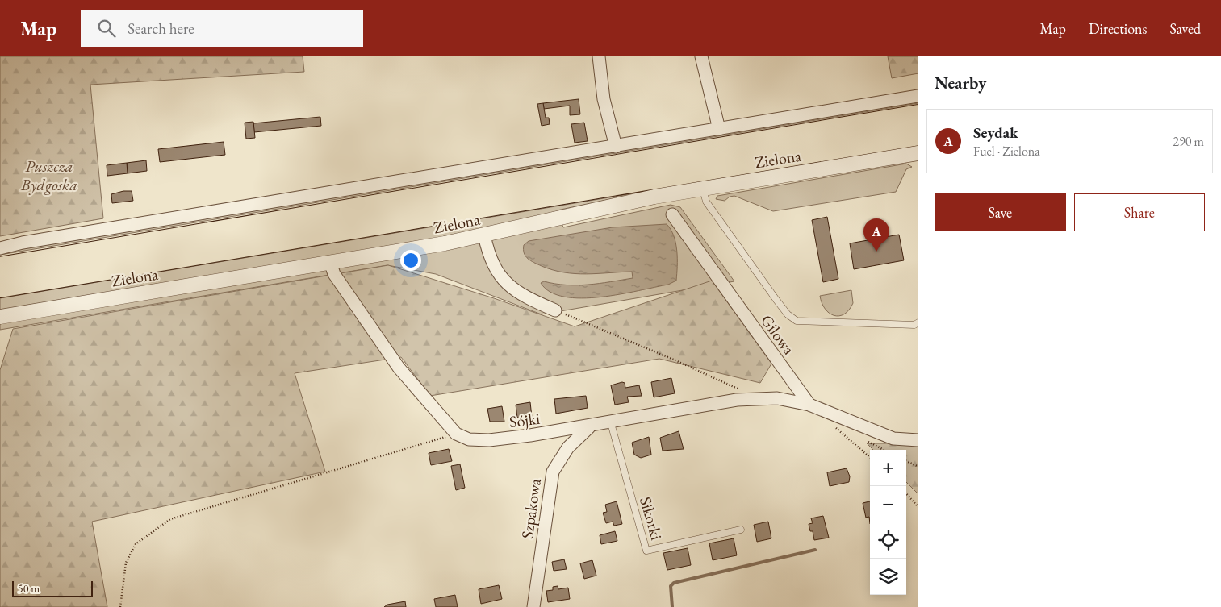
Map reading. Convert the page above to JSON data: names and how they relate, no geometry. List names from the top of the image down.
{
  "streets": {
    "street": [
      "Zielona",
      "Gilowa",
      "Sójki",
      "Szpakowa"
    ],
    "lane": ["Sikorki"]
  },
  "crossings": [
    ["Gilowa", "Sójki"],
    ["Sójki", "Szpakowa"],
    ["Sójki", "Sikorki"]
  ],
  "parks": ["Puszcza Bydgoska"],
  "scale_bar": "50 m",
  "page": {
    "header": "Map",
    "search": "Search here",
    "nav": ["Map", "Directions", "Saved"],
    "heading": "Nearby",
    "list": [
      {
        "mark": "A",
        "name": "Seydak",
        "note": "Fuel · Zielona",
        "value": "290 m"
      }
    ],
    "buttons": ["Save", "Share"],
    "pins": "A",
    "map_buttons": ["+", "−"],
    "scale": "50 m"
  }
}
